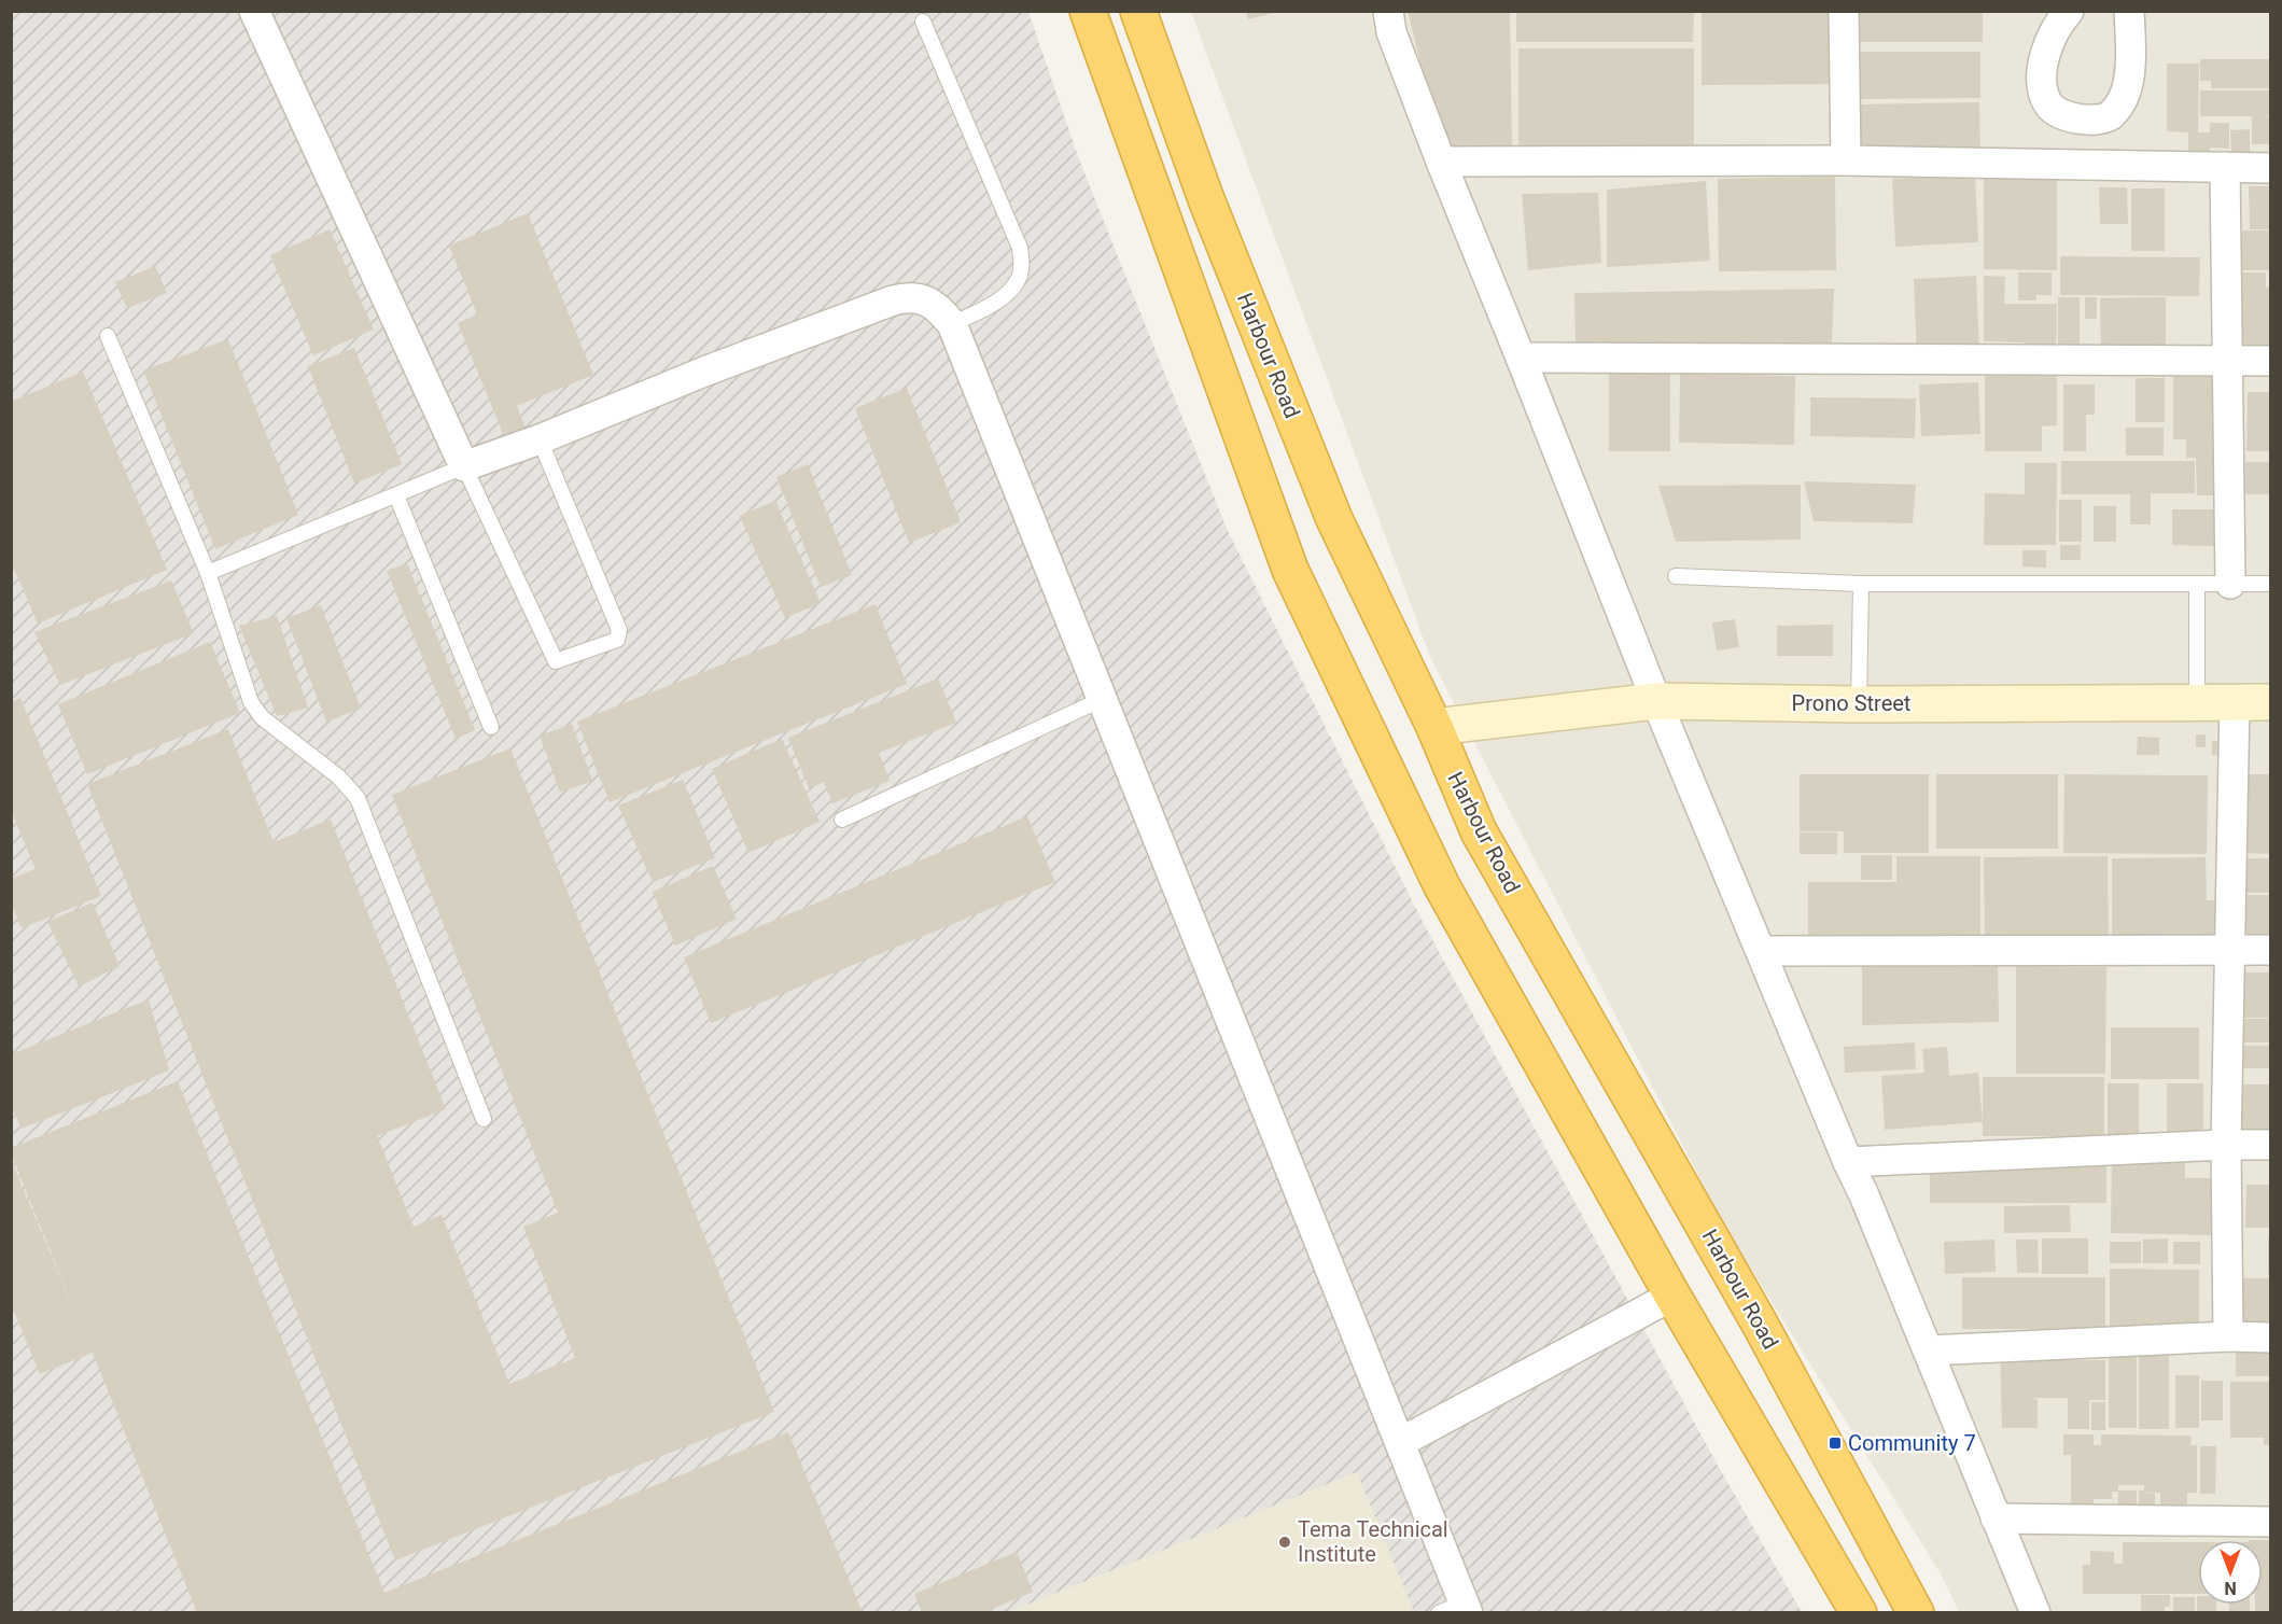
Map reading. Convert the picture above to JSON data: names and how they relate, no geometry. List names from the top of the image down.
{
  "streets": {
    "highway": ["Harbour Road"],
    "street": ["Prono Street"]
  },
  "crossings": [
    ["Harbour Road", "Prono Street"]
  ],
  "places": {
    "transit": ["Community 7"],
    "other": ["Tema Technical Institute"]
  },
  "north": "bottom"
}
